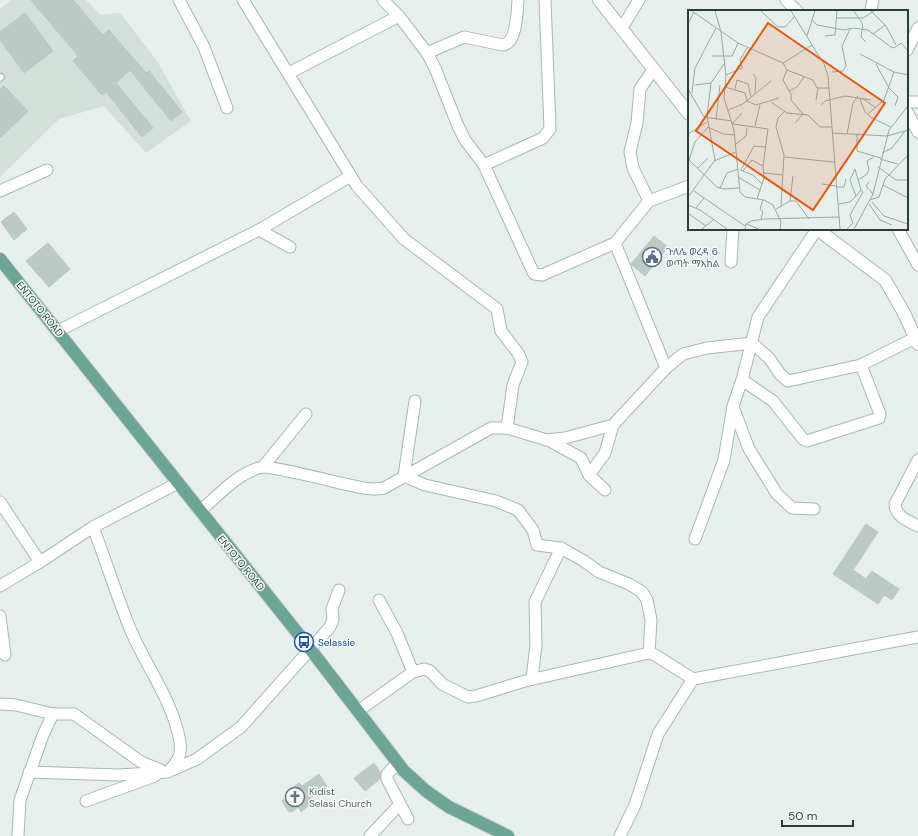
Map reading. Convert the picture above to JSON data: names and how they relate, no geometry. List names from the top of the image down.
{
  "streets": {
    "main road": ["ENTOTO ROAD"]
  },
  "places": {
    "public building": ["ጉለሌ ወረዳ 6 ወጣት ማእከል"],
    "bus stop": ["Selassie"],
    "church": ["Kidist Selasi Church"]
  },
  "scale_bar": "50 m"
}
